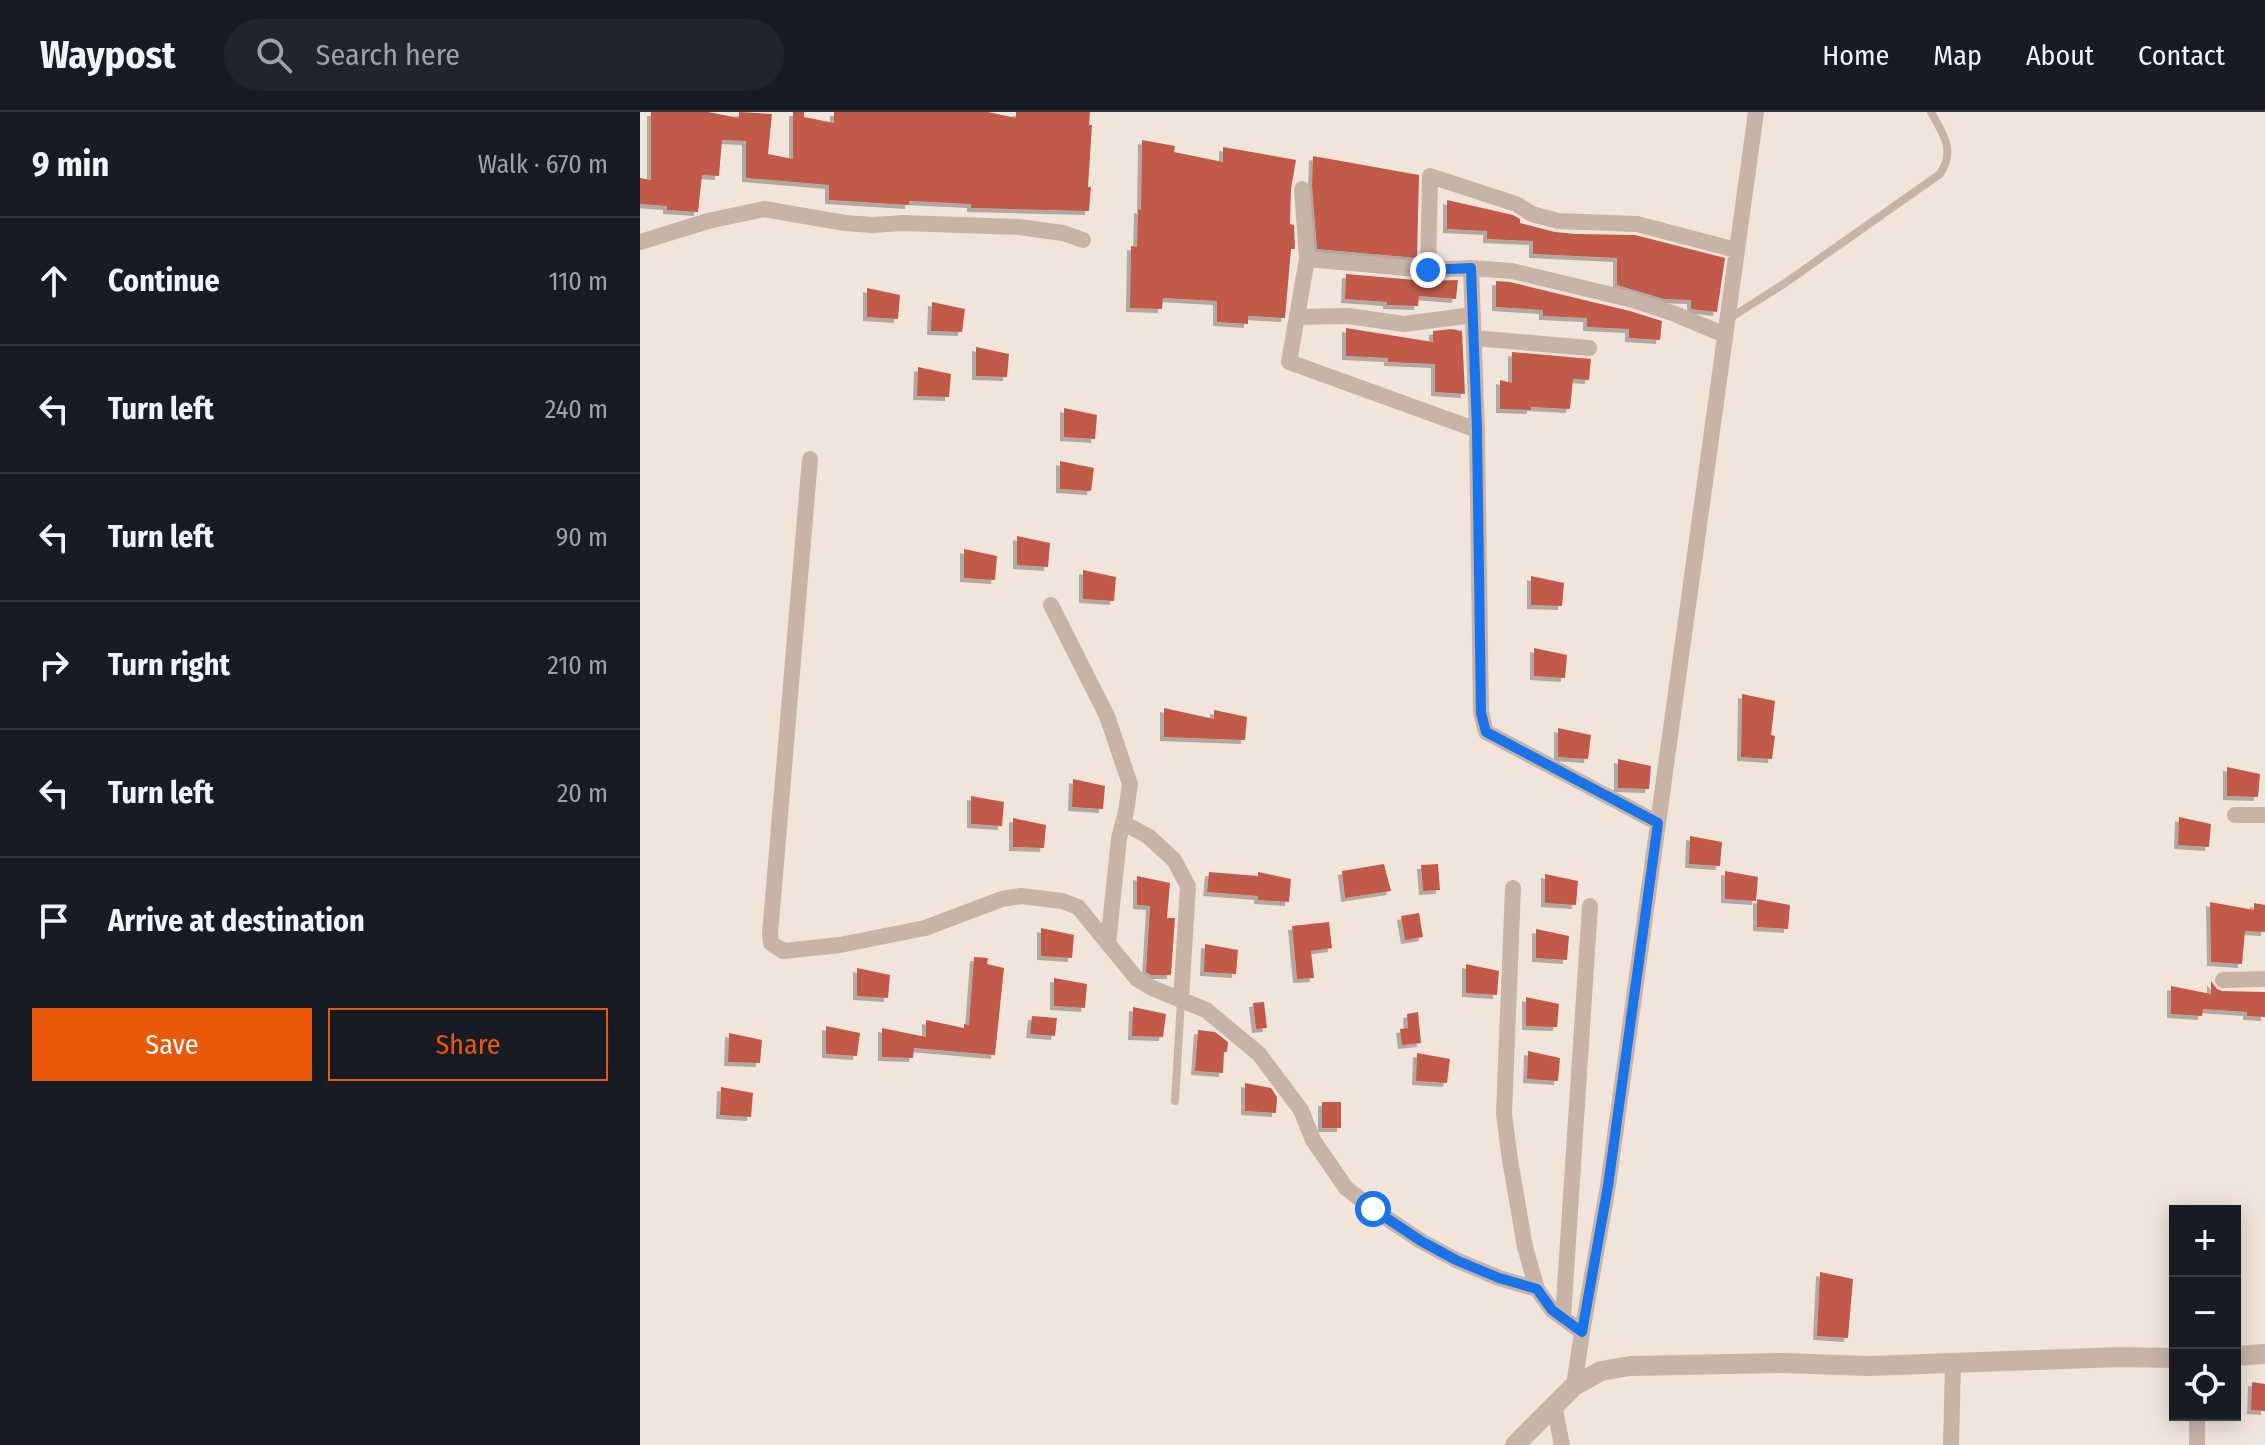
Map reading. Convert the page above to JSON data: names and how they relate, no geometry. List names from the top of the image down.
{
  "page": {
    "header": "Waypost",
    "search": "Search here",
    "nav": [
      "Home",
      "Map",
      "About",
      "Contact"
    ],
    "heading": ["9 min", "Walk · 670 m"],
    "list": [
      ["Continue", "110 m"],
      ["Turn left", "240 m"],
      ["Turn left", "90 m"],
      ["Turn right", "210 m"],
      ["Turn left", "20 m"],
      "Arrive at destination"
    ],
    "buttons": ["Save", "Share"],
    "map_buttons": ["+", "−"]
  }
}
